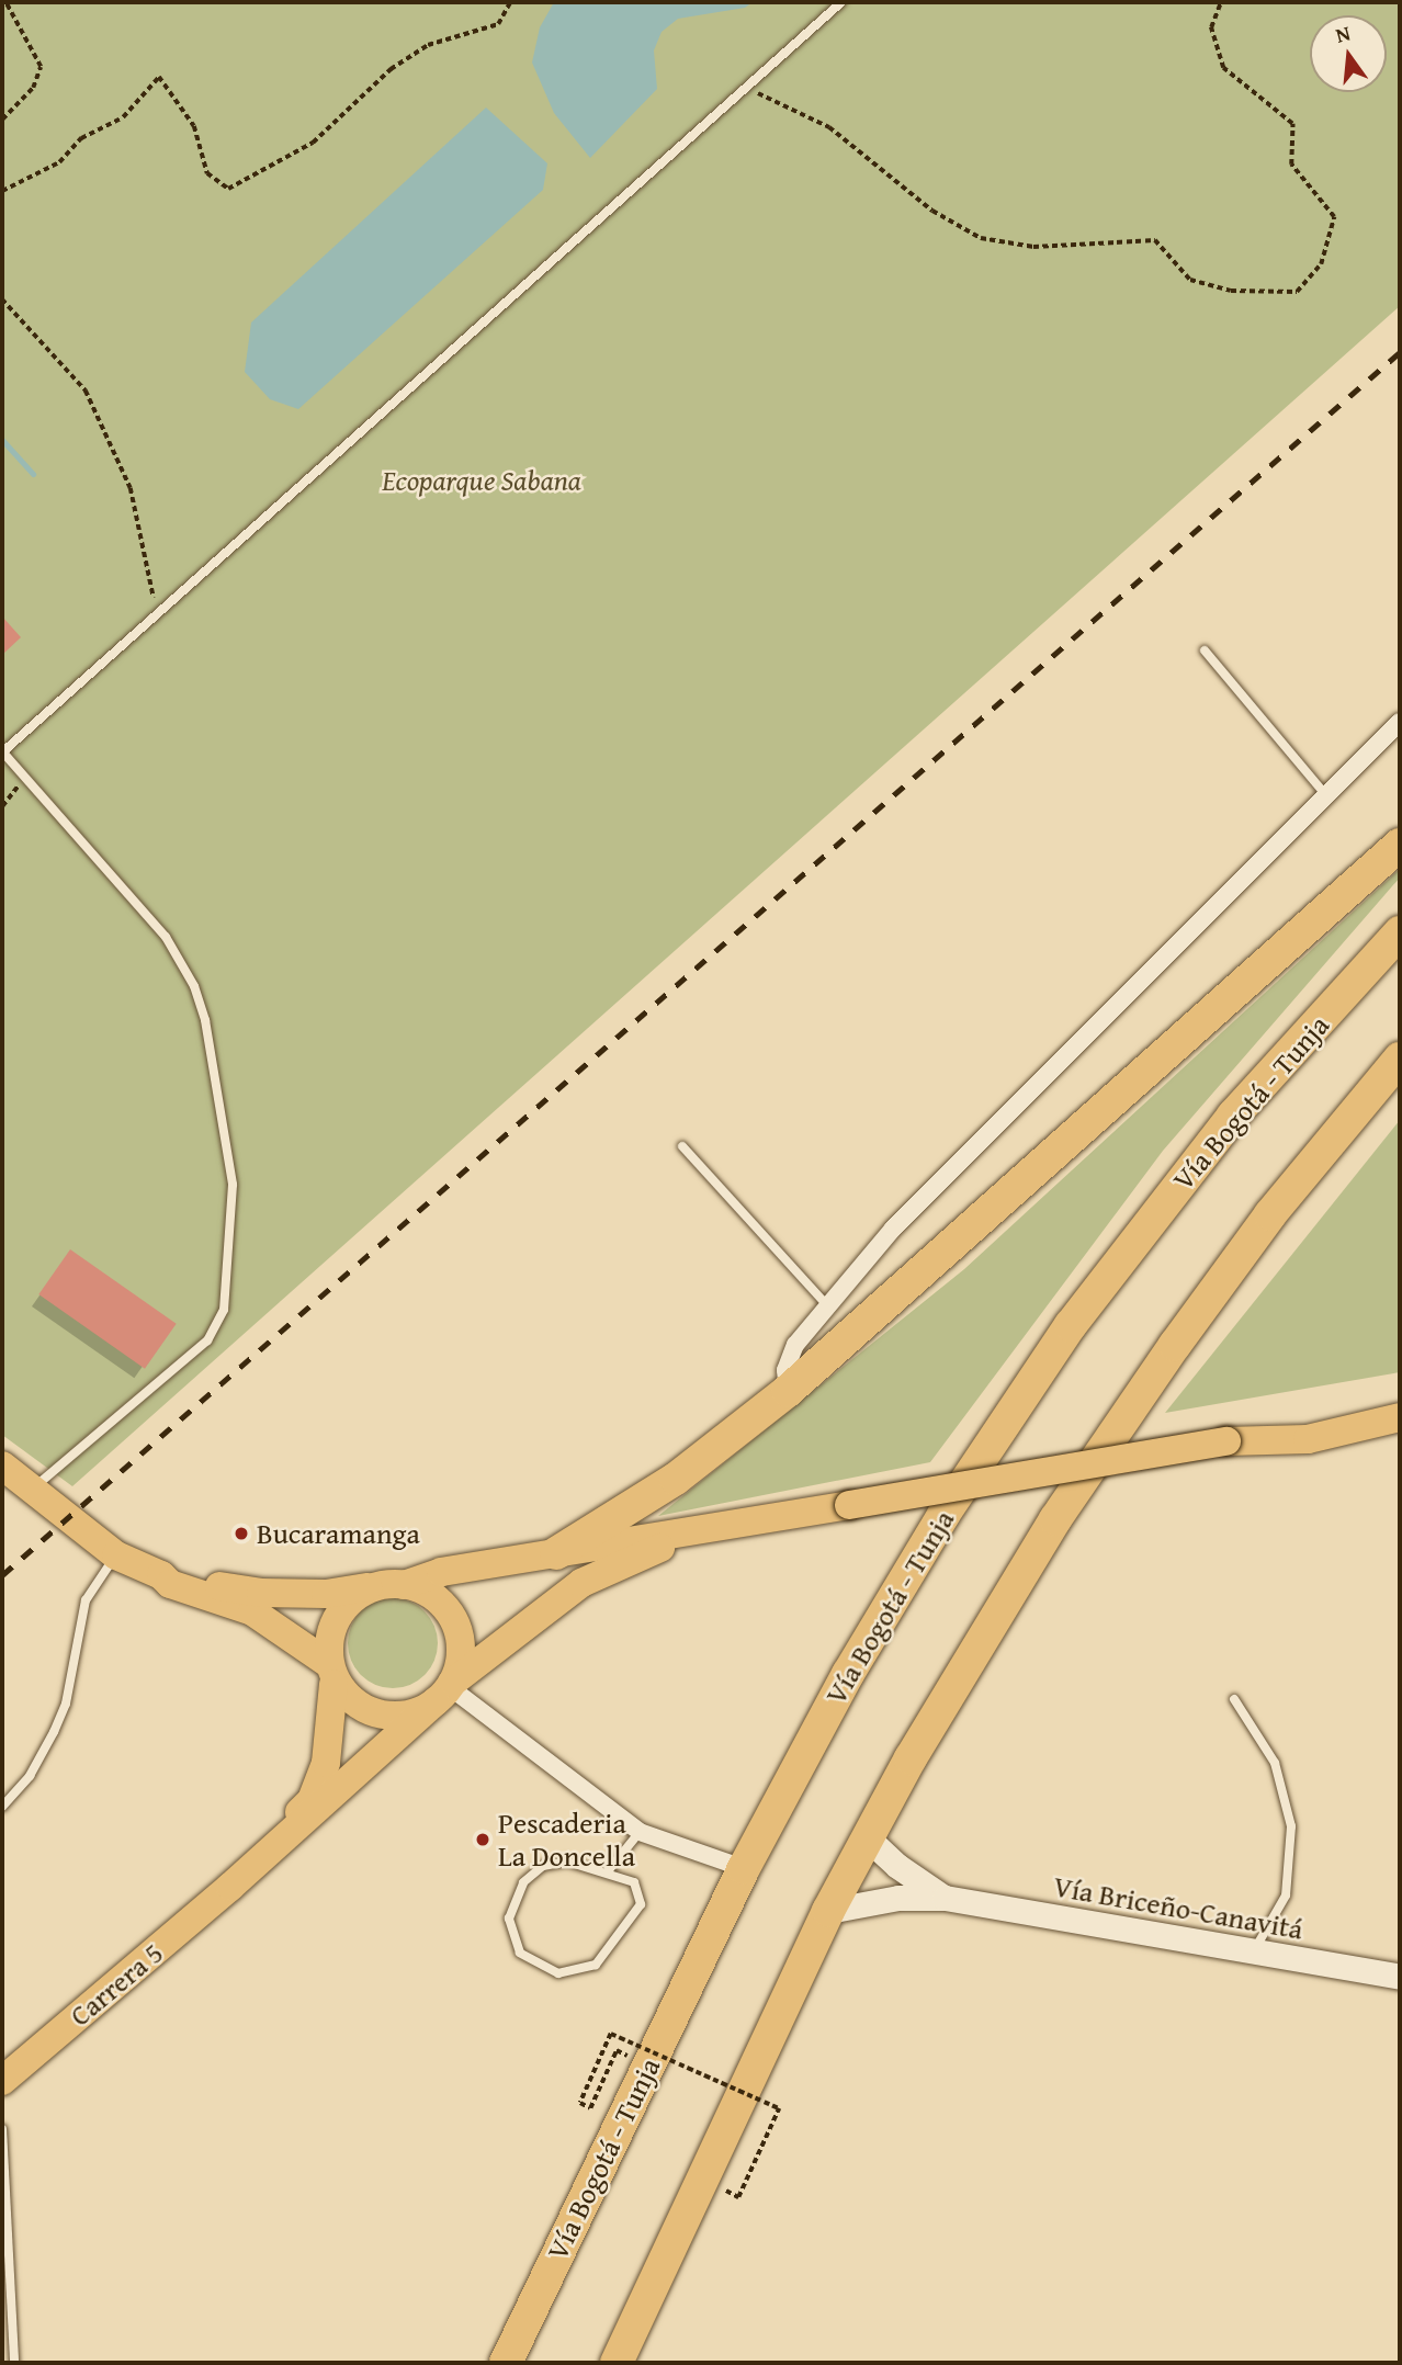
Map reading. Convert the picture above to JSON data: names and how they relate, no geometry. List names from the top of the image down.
{
  "streets": {
    "highway": ["Vía Bogotá - Tunja"],
    "main road": ["Vía Briceño-Canavitá", "Carrera 5"]
  },
  "parks": ["Ecoparque Sabana"],
  "places": ["Bucaramanga", "Pescaderia La Doncella"],
  "north": "top"
}
